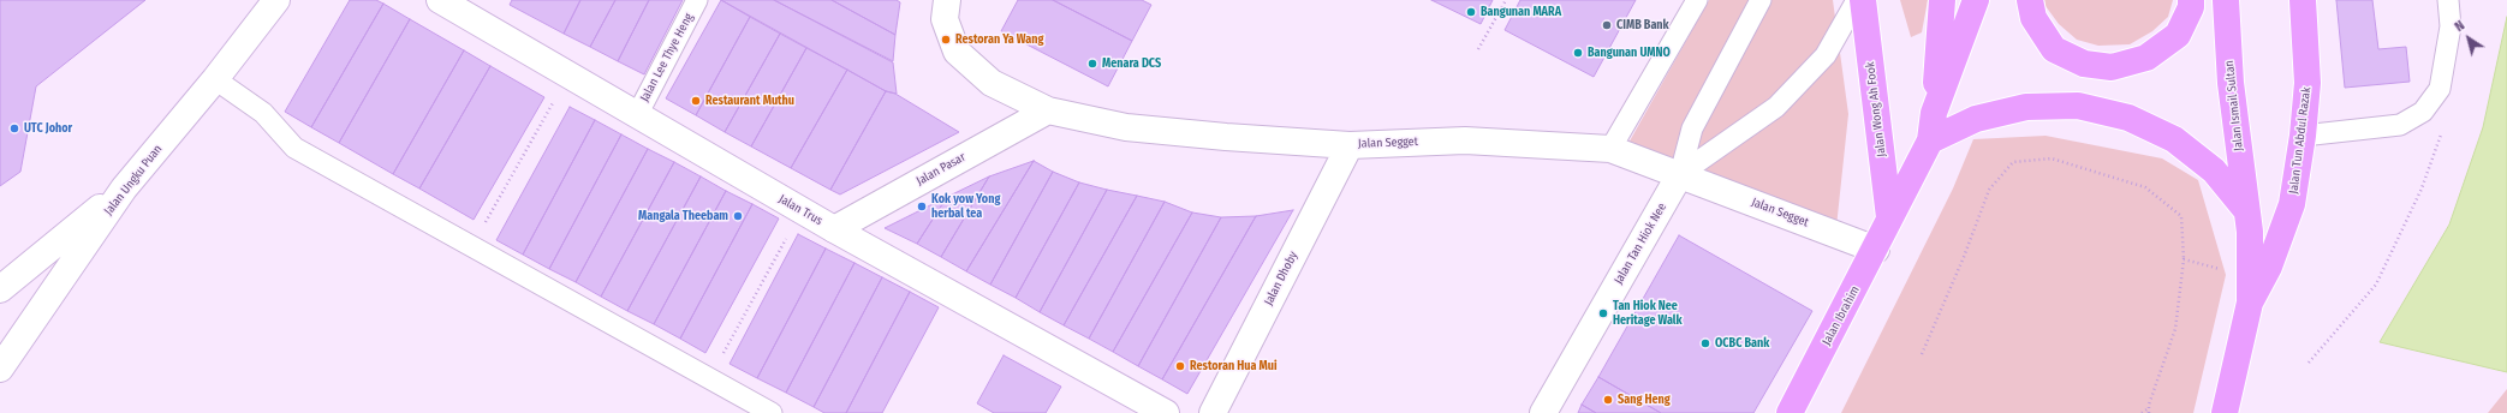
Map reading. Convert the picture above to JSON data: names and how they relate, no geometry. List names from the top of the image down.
{
  "streets": {
    "main road": [
      "Jalan Ismail Sultan",
      "Jalan Wong Ah Fook",
      "Jalan Tun Abdul Razak",
      "Jalan Ibrahim"
    ],
    "street": [
      "Jalan Segget",
      "Jalan Pasar",
      "Jalan Ungku Puan",
      "Jalan Trus",
      "Jalan Tan Hiok Nee",
      "Jalan Dhoby"
    ],
    "lane": ["Jalan Lee Thye Heng"]
  },
  "crossings": [
    ["Jalan Lee Thye Heng", "Jalan Trus"],
    ["Jalan Ismail Sultan", "Jalan Tun Abdul Razak"],
    ["Jalan Wong Ah Fook", "Jalan Ibrahim"],
    ["Jalan Segget", "Jalan Pasar"],
    ["Jalan Segget", "Jalan Tan Hiok Nee"],
    ["Jalan Segget", "Jalan Dhoby"],
    ["Jalan Segget", "Jalan Ibrahim"],
    ["Jalan Pasar", "Jalan Trus"]
  ],
  "places": [
    "Bangunan MARA",
    "CIMB Bank",
    "Restoran Ya Wang",
    "Bangunan UMNO",
    "Menara DCS",
    "Restaurant Muthu",
    "UTC Johor",
    "Kok yow Yong herbal tea",
    "Mangala Theebam",
    "Tan Hiok Nee Heritage Walk",
    "OCBC Bank",
    "Restoran Hua Mui",
    "Sang Heng"
  ],
  "north": "top left"
}
